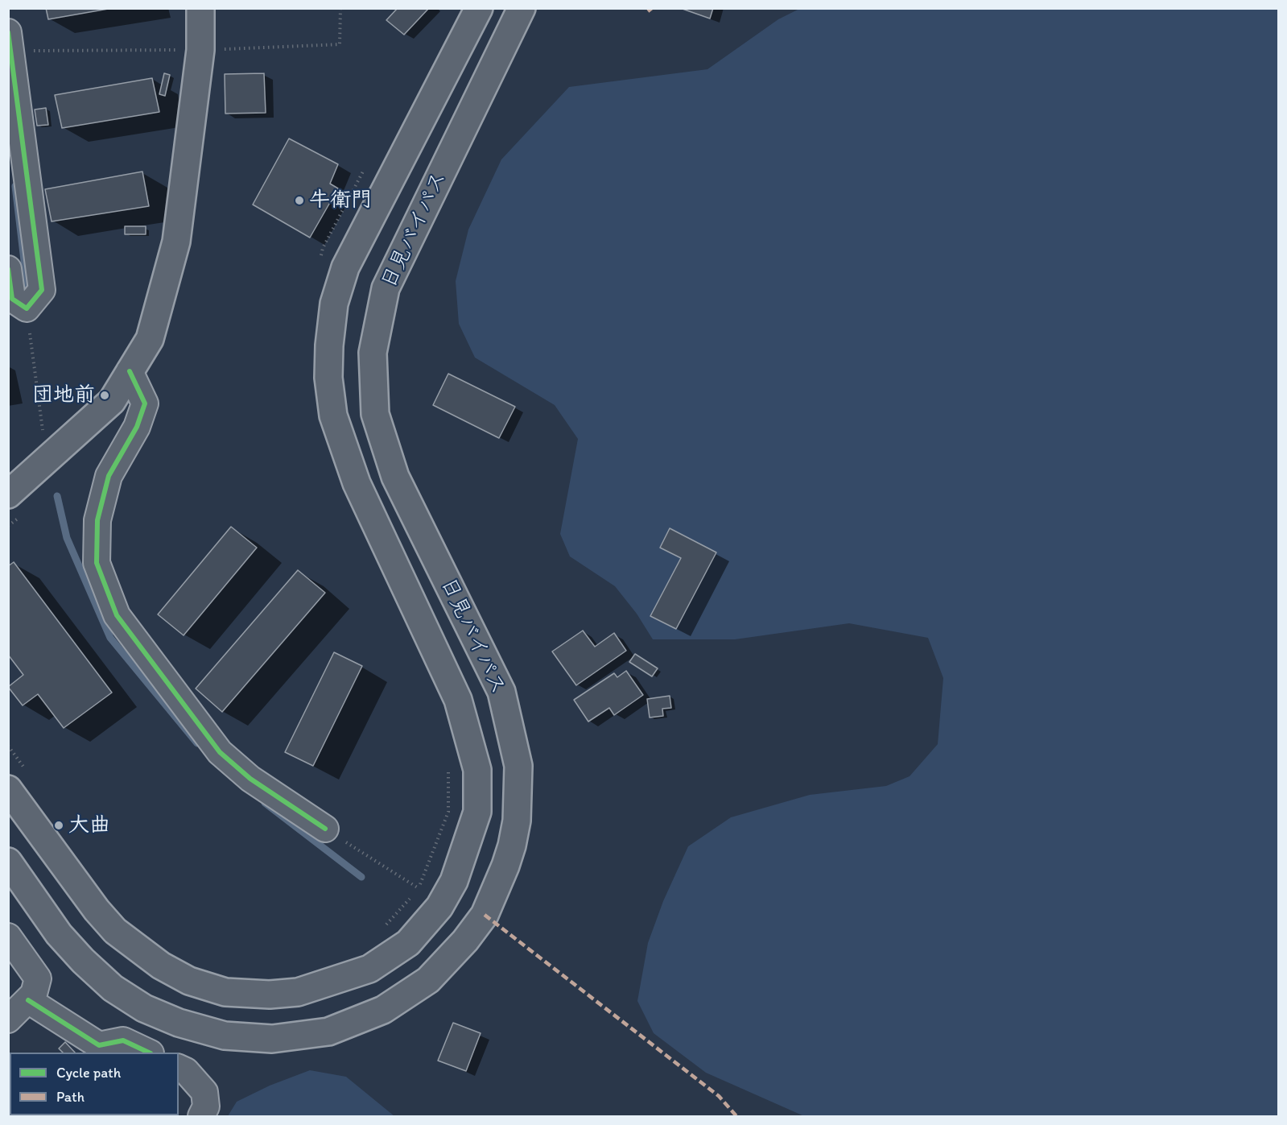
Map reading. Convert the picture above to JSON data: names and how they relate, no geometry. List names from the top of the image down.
{
  "streets": {
    "main road": ["日見バイパス"]
  },
  "places": ["牛衛門", "団地前", "大曲"],
  "legend": ["Cycle path", "Path"]
}
